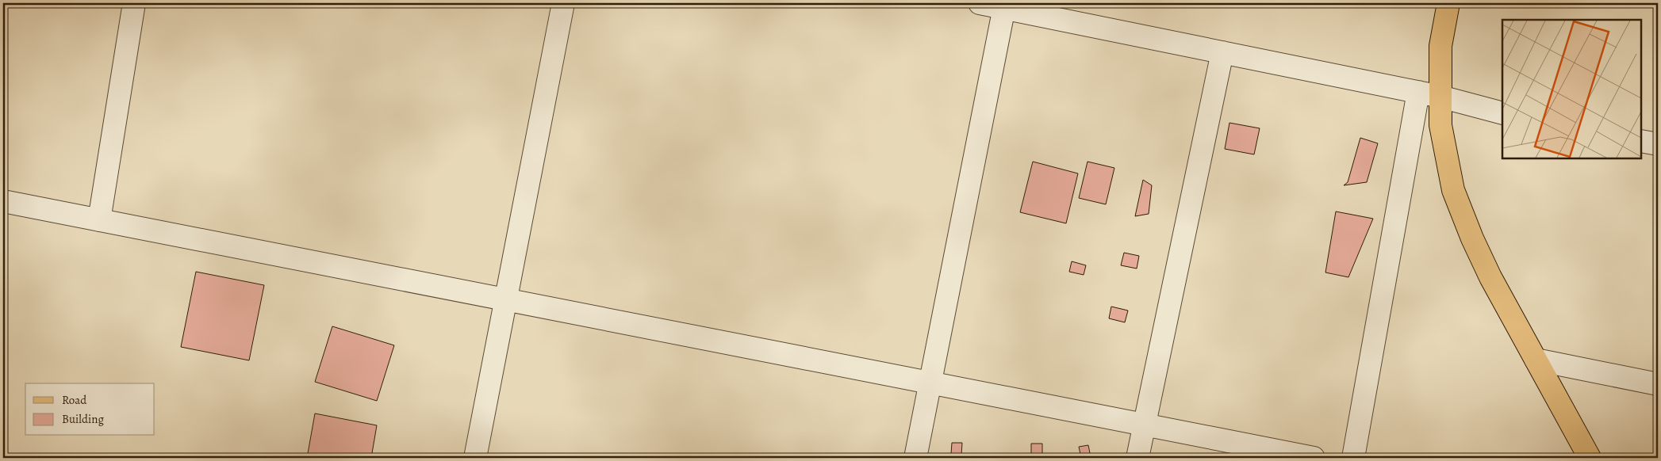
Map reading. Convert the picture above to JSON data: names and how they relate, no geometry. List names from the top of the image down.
{
  "legend": ["Road", "Building"]
}
